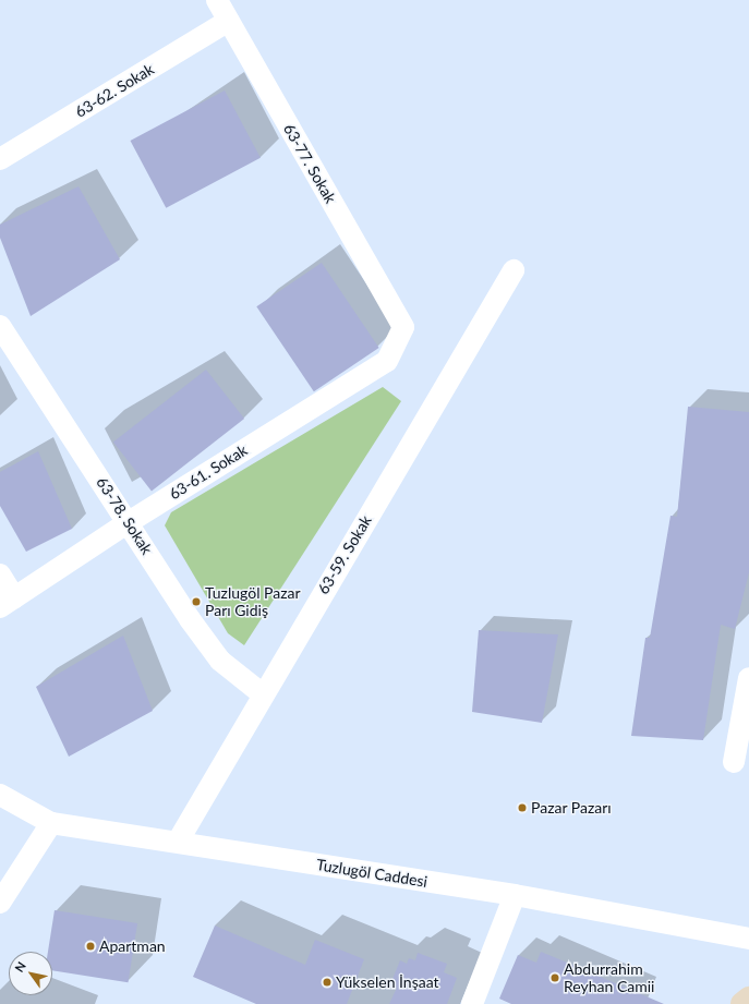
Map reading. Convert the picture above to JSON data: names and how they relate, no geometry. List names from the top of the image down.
{
  "streets": {
    "street": [
      "63-62. Sokak",
      "63-77. Sokak",
      "63-61. Sokak",
      "63-78. Sokak",
      "63-59. Sokak",
      "Tuzlugöl Caddesi"
    ]
  },
  "crossings": [
    ["63-62. Sokak", "63-77. Sokak"],
    ["63-77. Sokak", "63-61. Sokak"],
    ["63-61. Sokak", "63-78. Sokak"],
    ["63-78. Sokak", "63-59. Sokak"],
    ["63-59. Sokak", "Tuzlugöl Caddesi"]
  ],
  "places": [
    "Tuzlugöl Pazar Parı Gidiş",
    "Pazar Pazarı",
    "Apartman",
    "Abdurrahim Reyhan Camii",
    "Yükselen İnşaat"
  ],
  "north": "top left"
}
